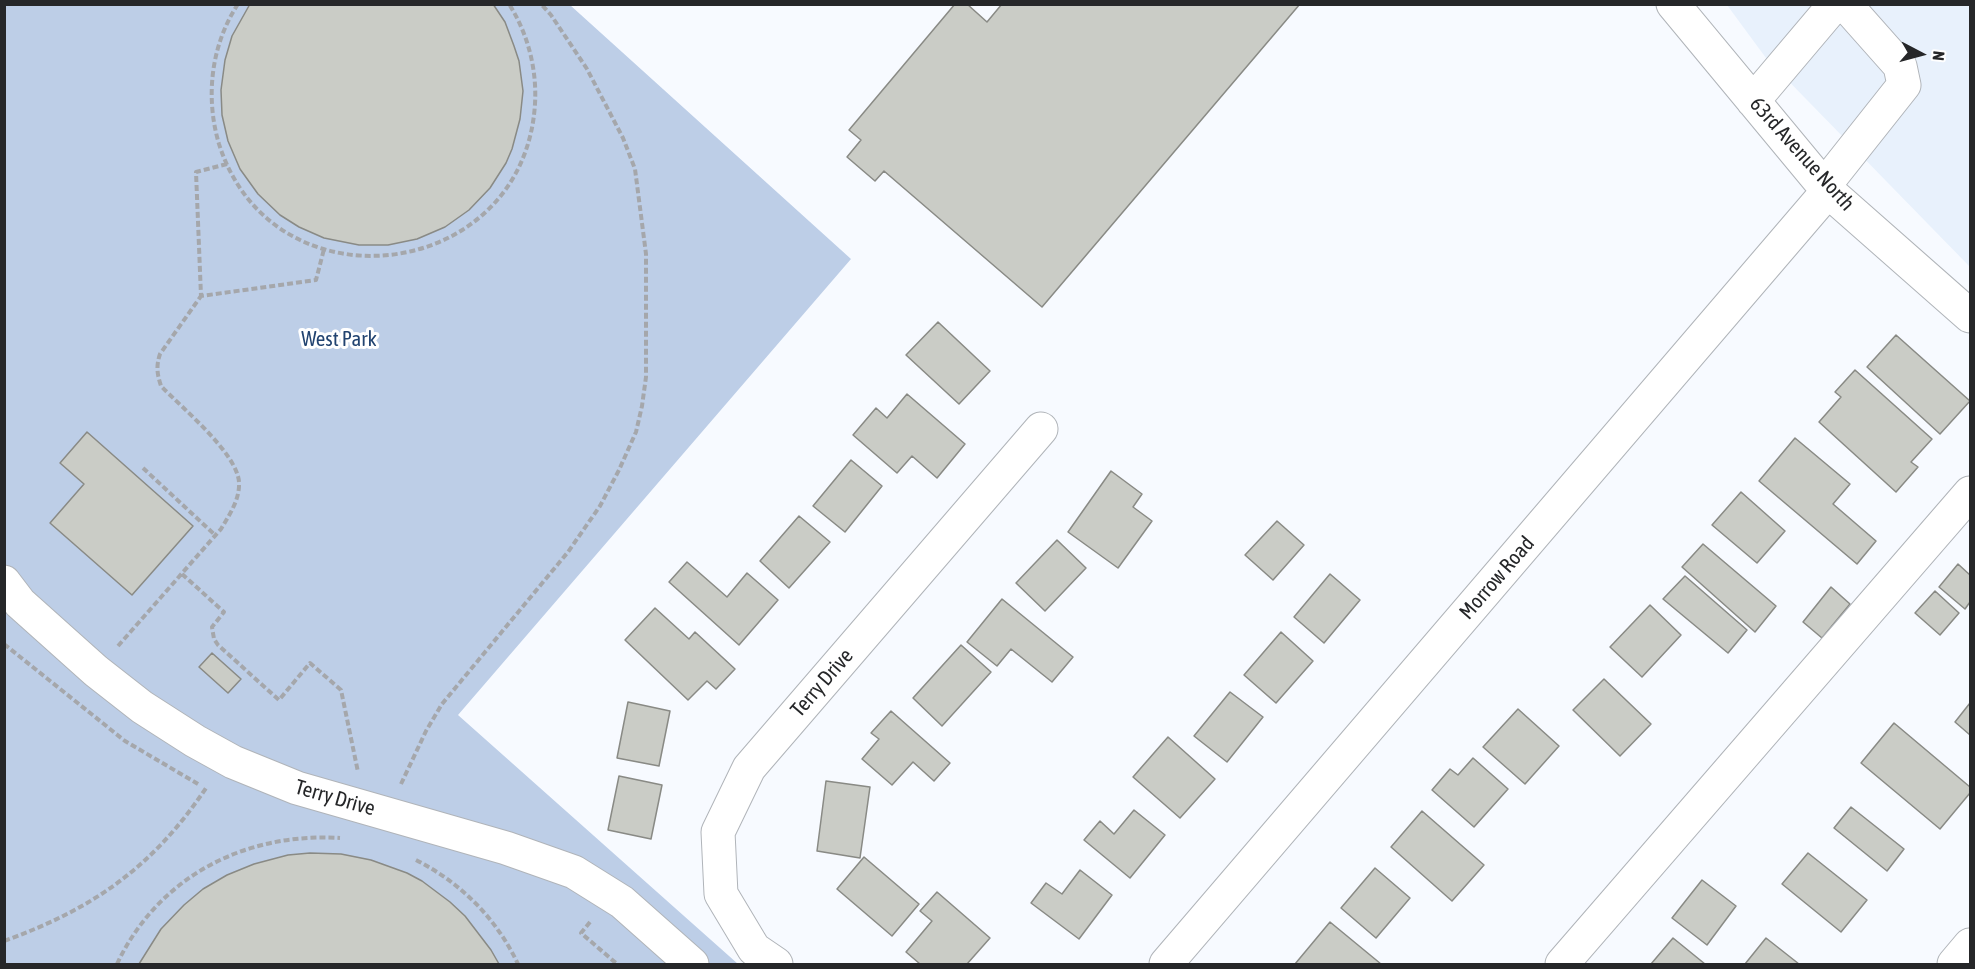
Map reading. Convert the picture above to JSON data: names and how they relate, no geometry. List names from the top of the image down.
{
  "streets": {
    "street": ["63rd Avenue North", "Morrow Road", "Terry Drive"]
  },
  "crossings": [
    ["63rd Avenue North", "Morrow Road"]
  ],
  "parks": ["West Park"],
  "north": "right"
}
